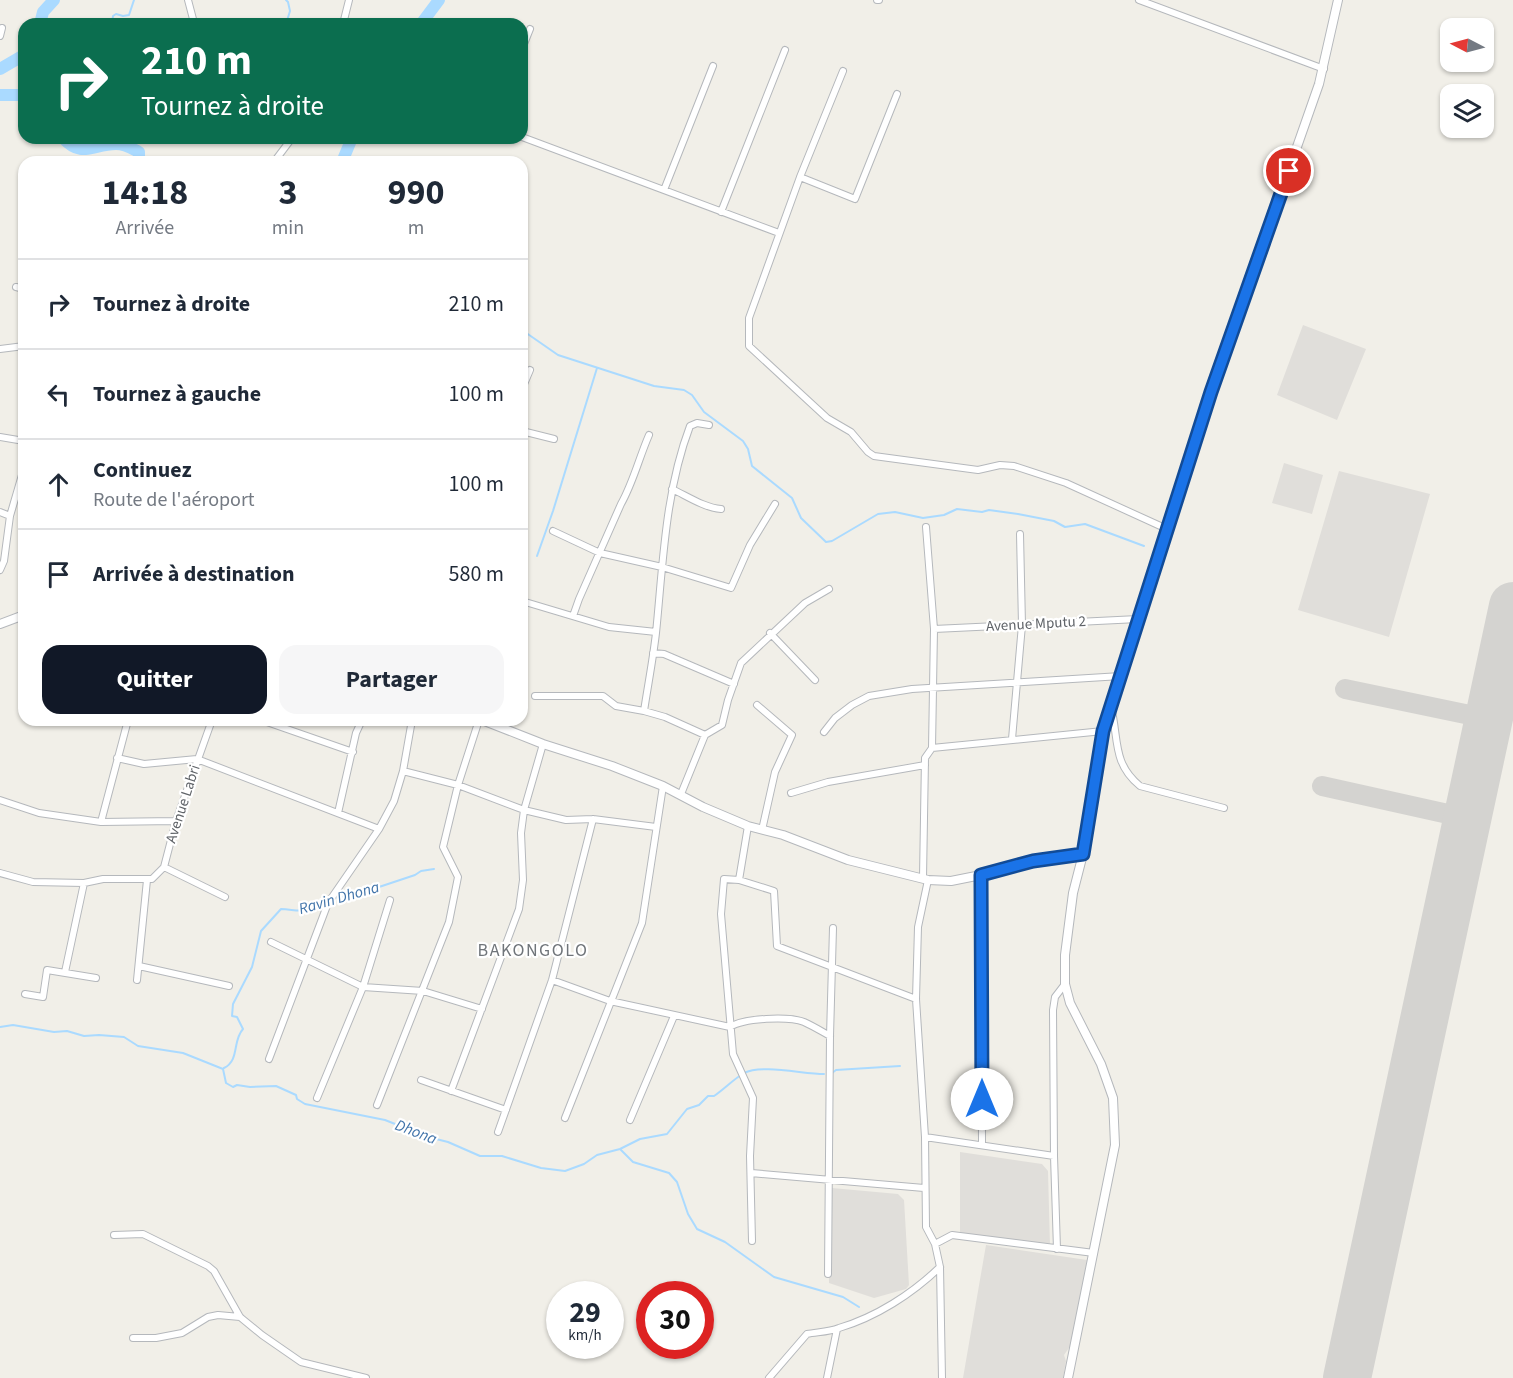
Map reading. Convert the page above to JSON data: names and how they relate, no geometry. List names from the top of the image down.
{
  "streets": {
    "street": ["Avenue Mputu 2", "Avenue Labri"]
  },
  "districts": ["BAKONGOLO"],
  "water": ["Ravin Dhona", "Dhona"],
  "north": "left",
  "page": {
    "turn": ["210 m", "Tournez à droite"],
    "eta": [
      "14:18",
      "Arrivée",
      "3",
      "min",
      "990",
      "m"
    ],
    "list": [
      {
        "name": "Tournez à droite",
        "value": "210 m"
      },
      {
        "name": "Tournez à gauche",
        "value": "100 m"
      },
      {
        "name": "Continuez",
        "note": "Route de l'aéroport",
        "value": "100 m"
      },
      {
        "name": "Arrivée à destination",
        "value": "580 m"
      }
    ],
    "buttons": ["Quitter", "Partager"],
    "speed": "29 km/h",
    "limit": "30"
  }
}
